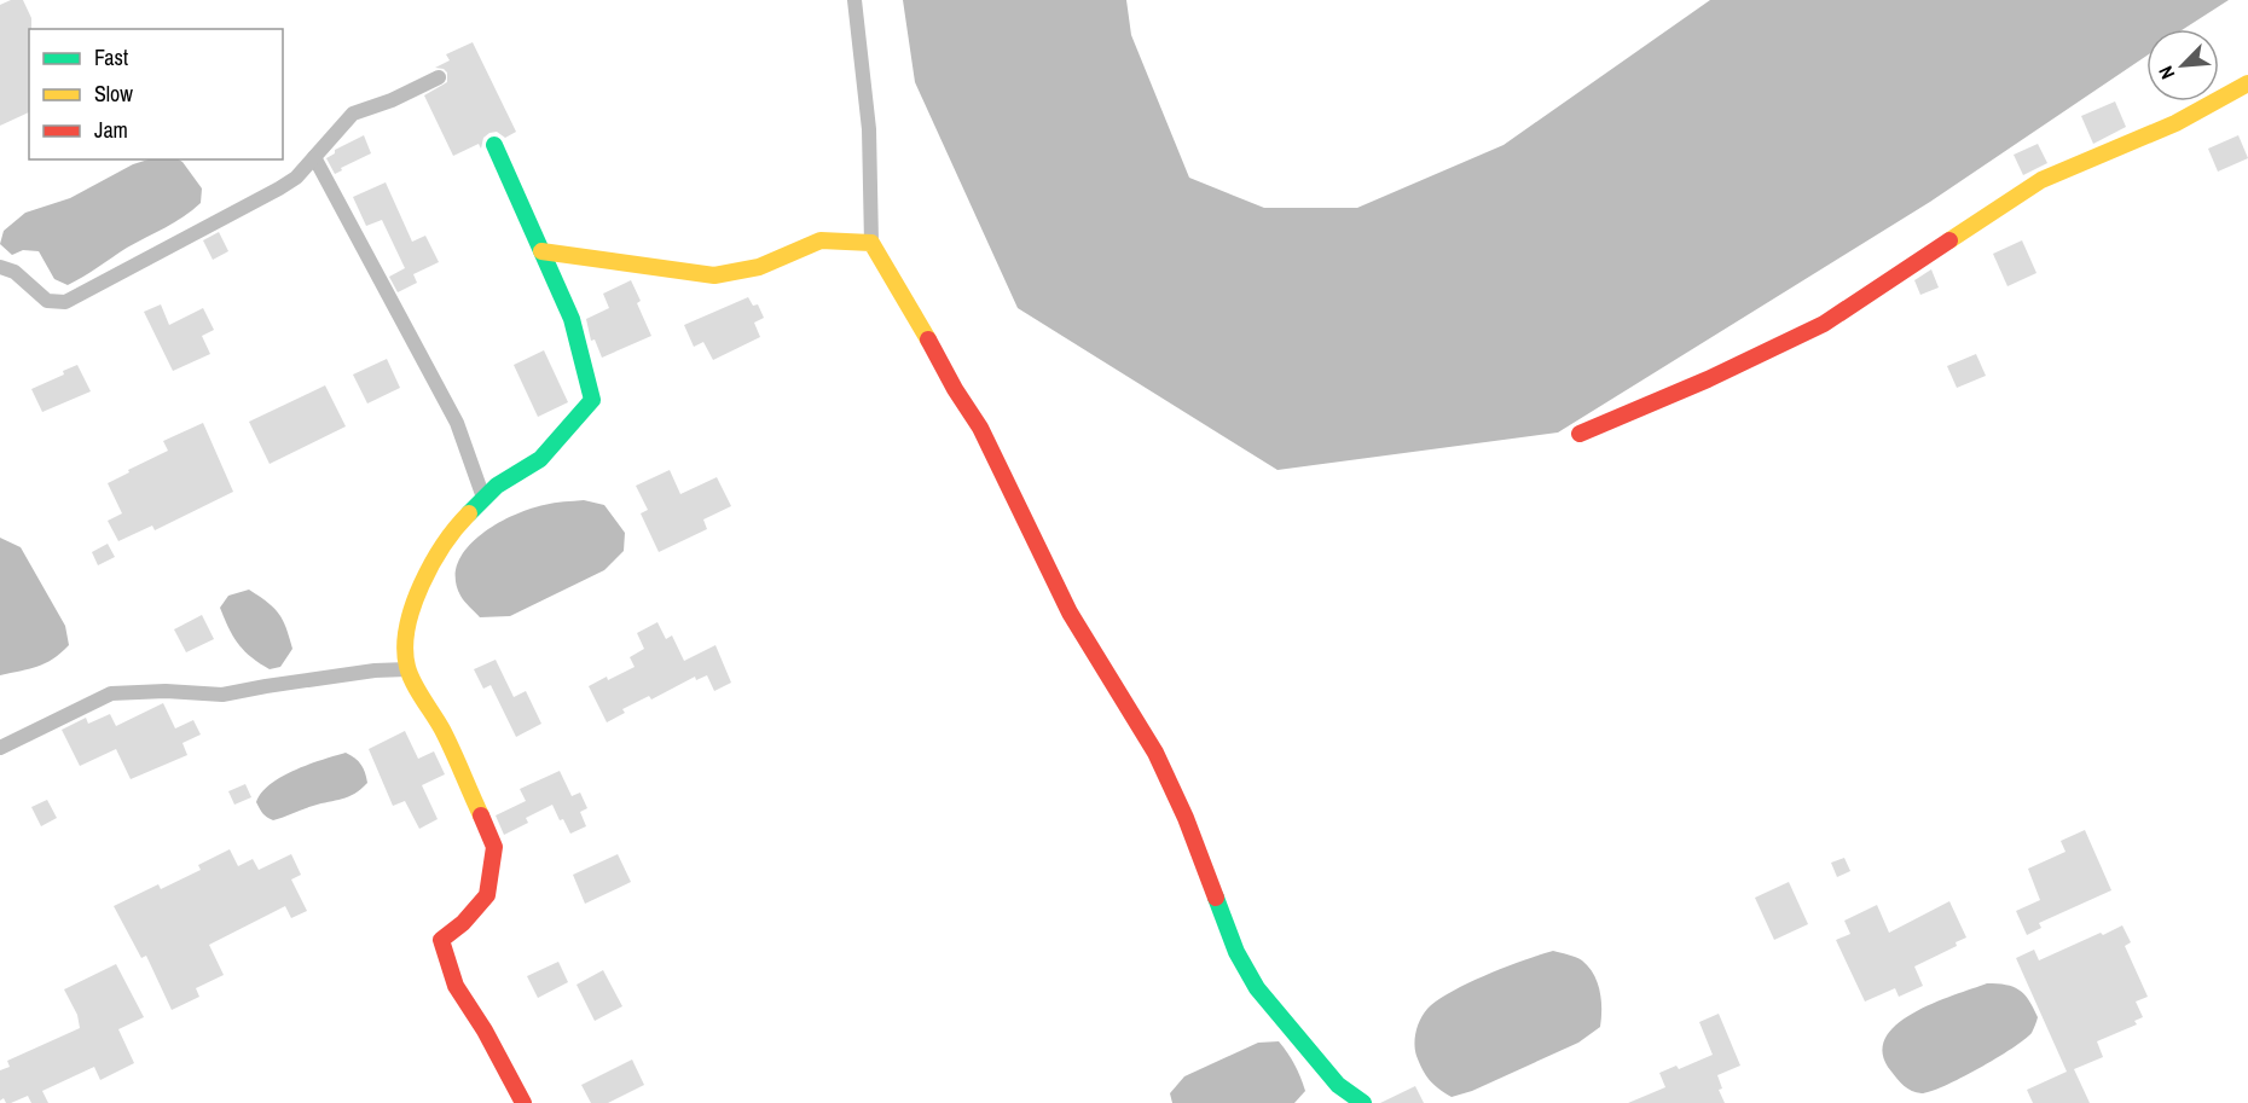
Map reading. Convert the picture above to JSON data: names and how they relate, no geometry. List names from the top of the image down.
{
  "legend": ["Fast", "Slow", "Jam"],
  "north": "bottom left"
}
